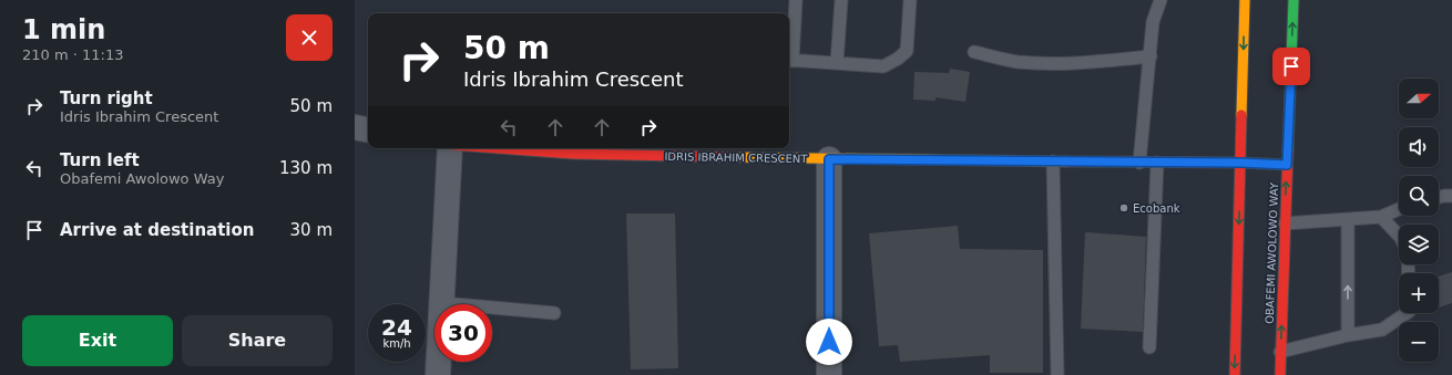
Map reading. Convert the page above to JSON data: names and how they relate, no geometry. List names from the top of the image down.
{
  "streets": {
    "street": ["IDRIS IBRAHIM CRESCENT", "OBAFEMI AWOLOWO WAY"]
  },
  "crossings": [
    ["IDRIS IBRAHIM CRESCENT", "OBAFEMI AWOLOWO WAY"]
  ],
  "places": ["Ecobank"],
  "north": "right",
  "page": {
    "heading": ["1 min", "210 m · 11:13"],
    "turn": ["50 m", "Idris Ibrahim Crescent"],
    "list": [
      {
        "name": "Turn right",
        "note": "Idris Ibrahim Crescent",
        "value": "50 m"
      },
      {
        "name": "Turn left",
        "note": "Obafemi Awolowo Way",
        "value": "130 m"
      },
      {
        "name": "Arrive at destination",
        "value": "30 m"
      }
    ],
    "map_buttons": ["+", "−"],
    "speed": "24 km/h",
    "limit": "30",
    "buttons": ["Exit", "Share"]
  }
}
